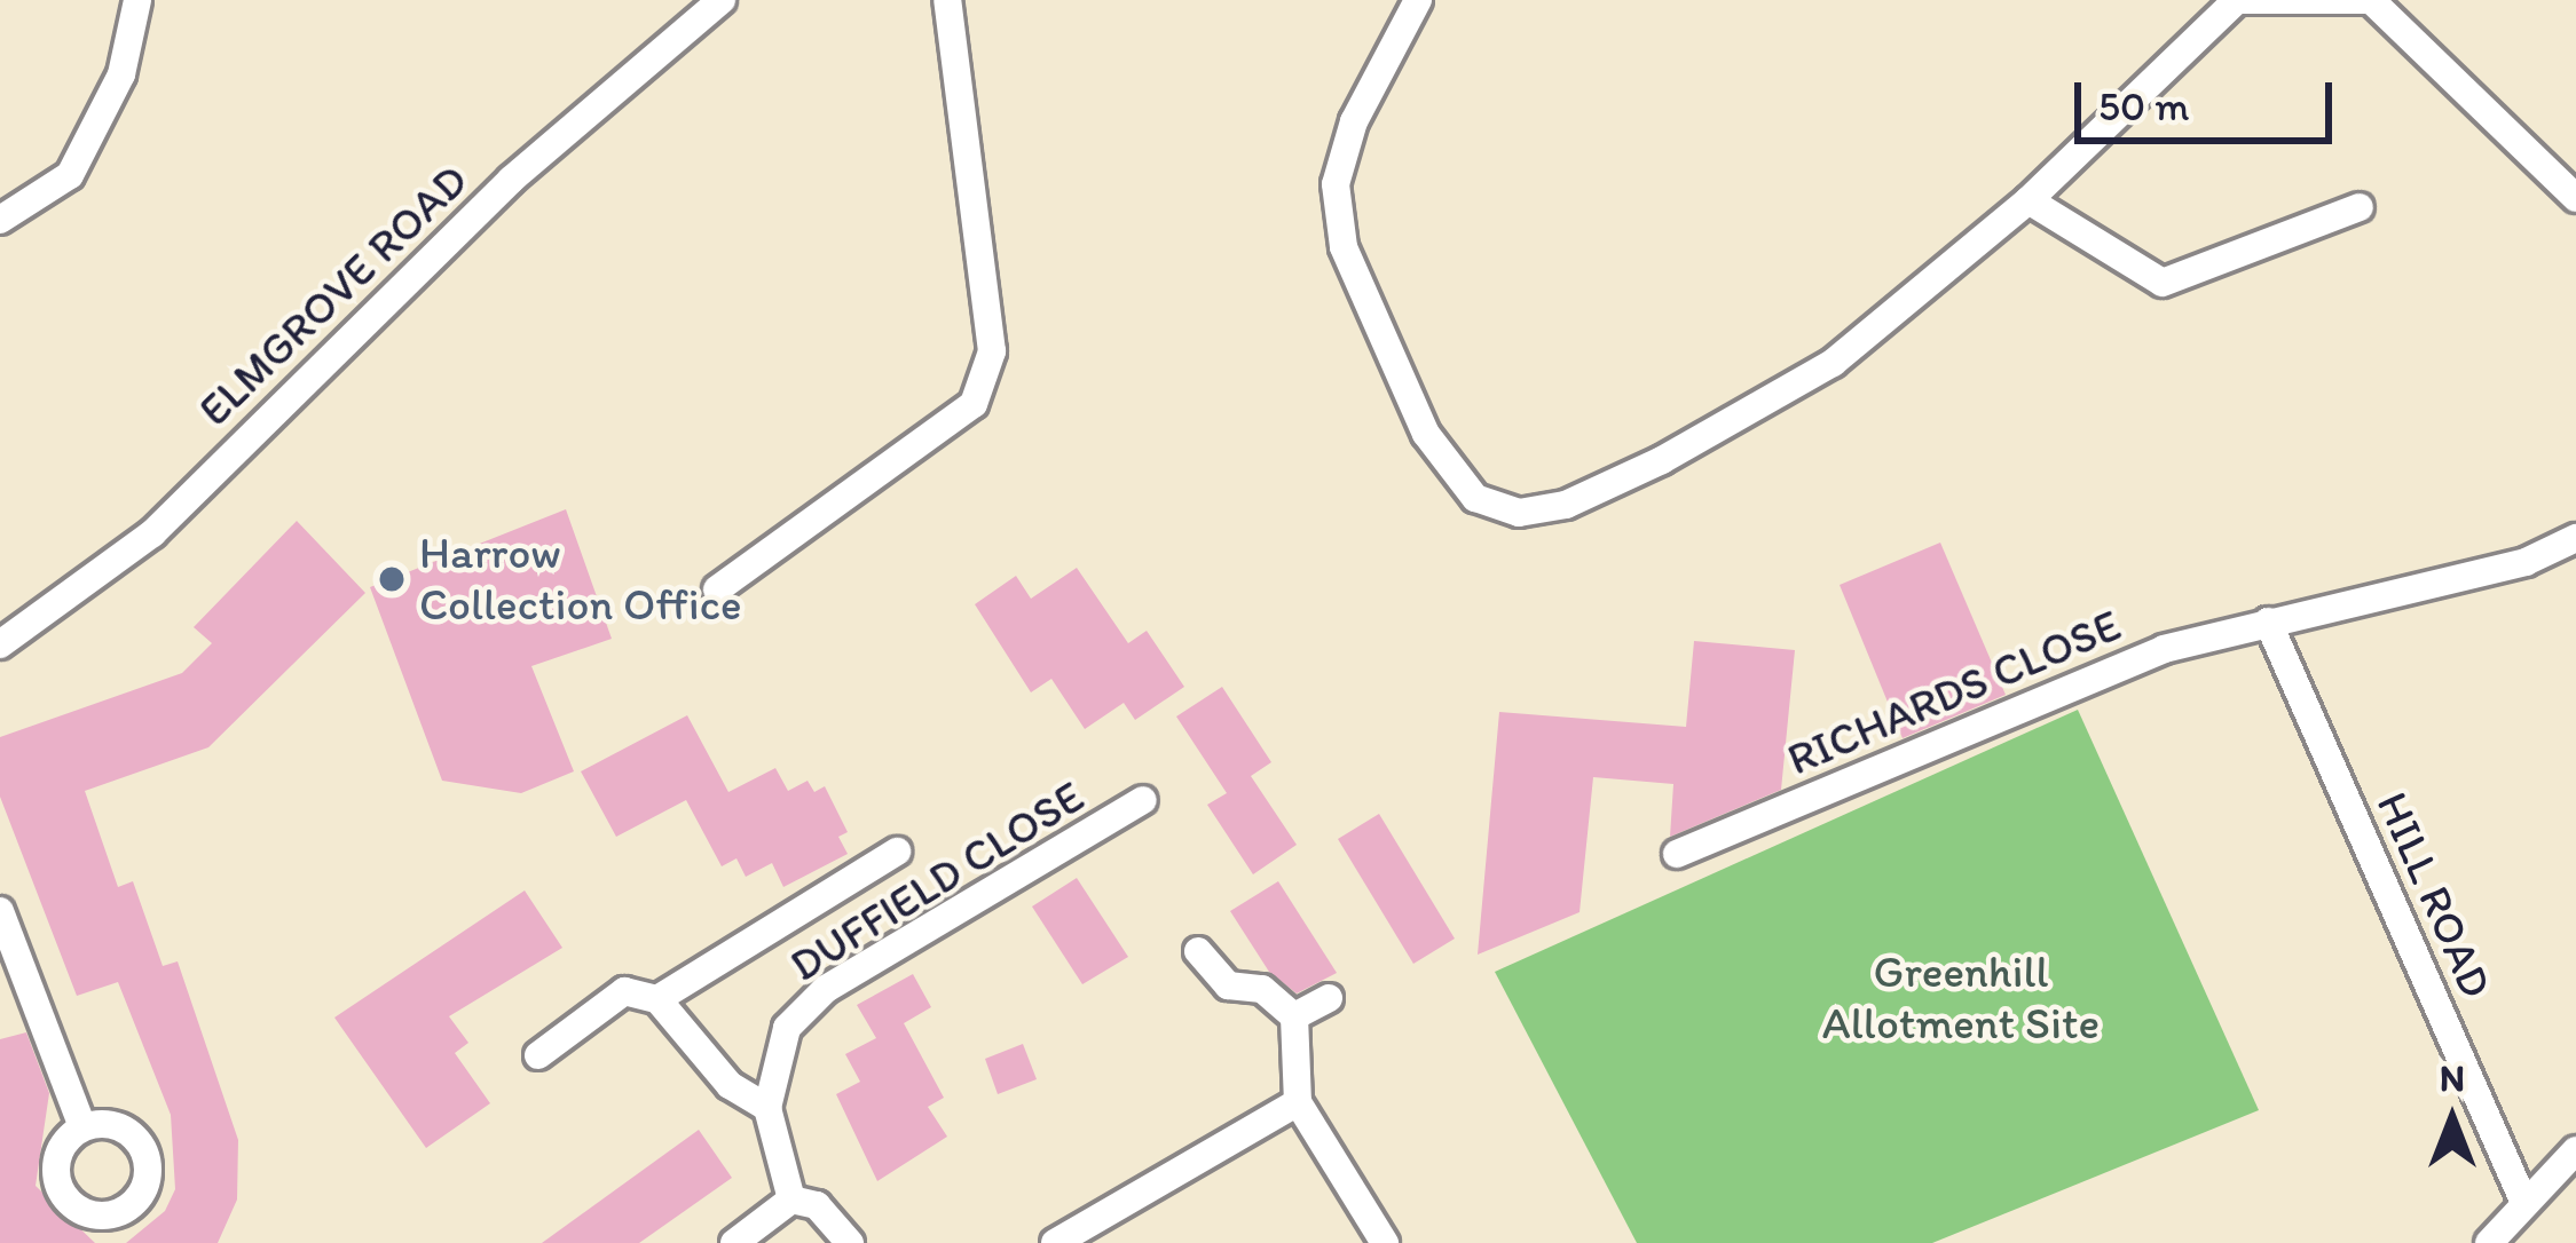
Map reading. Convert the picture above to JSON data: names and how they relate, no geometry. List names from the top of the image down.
{
  "streets": {
    "street": [
      "ELMGROVE ROAD",
      "RICHARDS CLOSE",
      "DUFFIELD CLOSE",
      "HILL ROAD"
    ]
  },
  "crossings": [
    ["RICHARDS CLOSE", "HILL ROAD"]
  ],
  "parks": ["Greenhill Allotment Site"],
  "places": ["Harrow Collection Office"],
  "scale_bar": "50 m",
  "north": "top"
}
